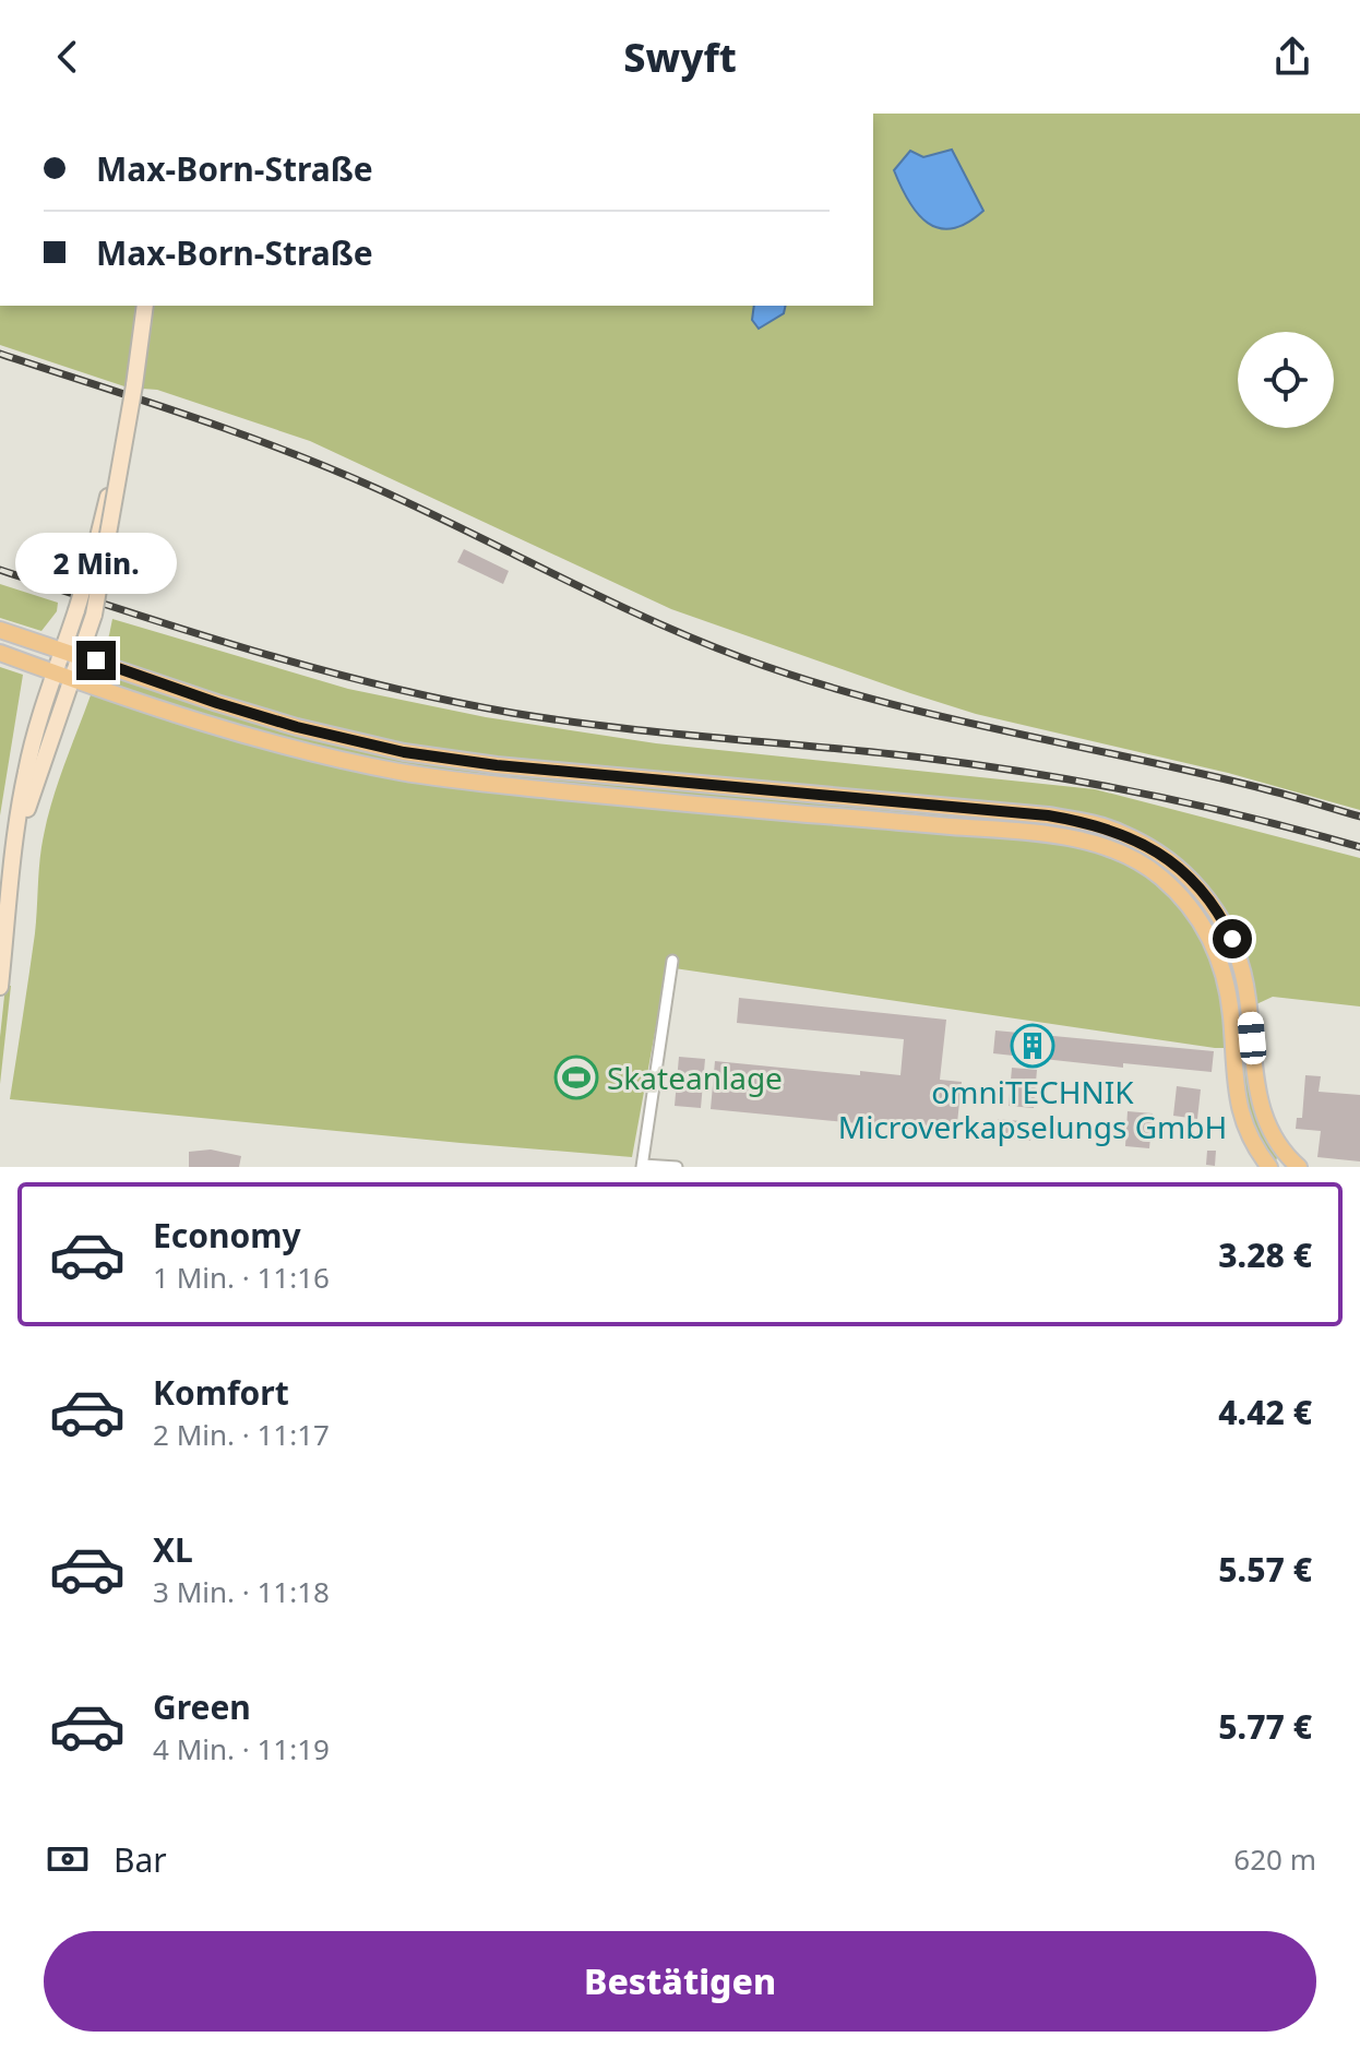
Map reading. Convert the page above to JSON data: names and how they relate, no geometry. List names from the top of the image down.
{
  "places": {
    "building": ["omniTECHNIK Microverkapselungs GmbH"],
    "sports": ["Skateanlage"]
  },
  "page": {
    "header": "Swyft",
    "banner": ["Max-Born-Straße", "Max-Born-Straße"],
    "bubble": "2 Min.",
    "list": [
      {
        "name": "Economy",
        "note": "1 Min. · 11:16",
        "value": "3.28 €"
      },
      {
        "name": "Komfort",
        "note": "2 Min. · 11:17",
        "value": "4.42 €"
      },
      {
        "name": "XL",
        "note": "3 Min. · 11:18",
        "value": "5.57 €"
      },
      {
        "name": "Green",
        "note": "4 Min. · 11:19",
        "value": "5.77 €"
      }
    ],
    "pay": ["Bar", "620 m"],
    "buttons": "Bestätigen"
  }
}
